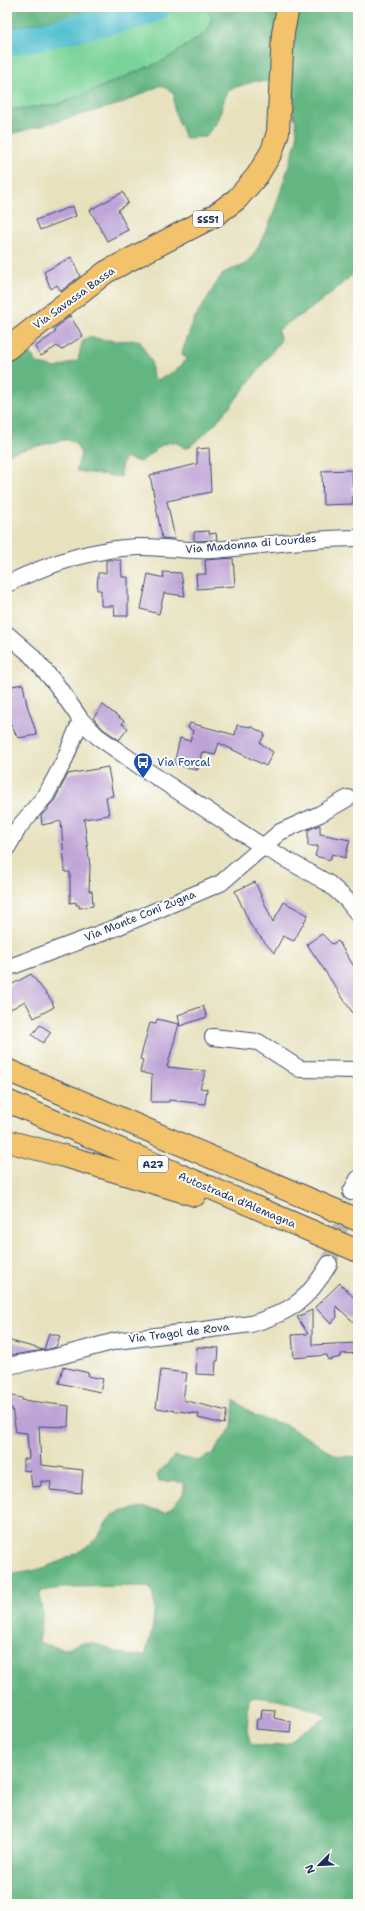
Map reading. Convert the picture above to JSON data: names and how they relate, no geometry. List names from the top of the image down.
{
  "streets": {
    "main road": [
      "SS51",
      "Via Savassa Bassa",
      "A27",
      "Autostrada d'Alemagna"
    ],
    "street": ["Via Madonna di Lourdes", "Via Monte Coni Zugna", "Via Tragol de Rova"]
  },
  "crossings": [
    ["A27", "Autostrada d'Alemagna"]
  ],
  "places": {
    "bus stop": ["Via Forcal"]
  },
  "north": "bottom left"
}
